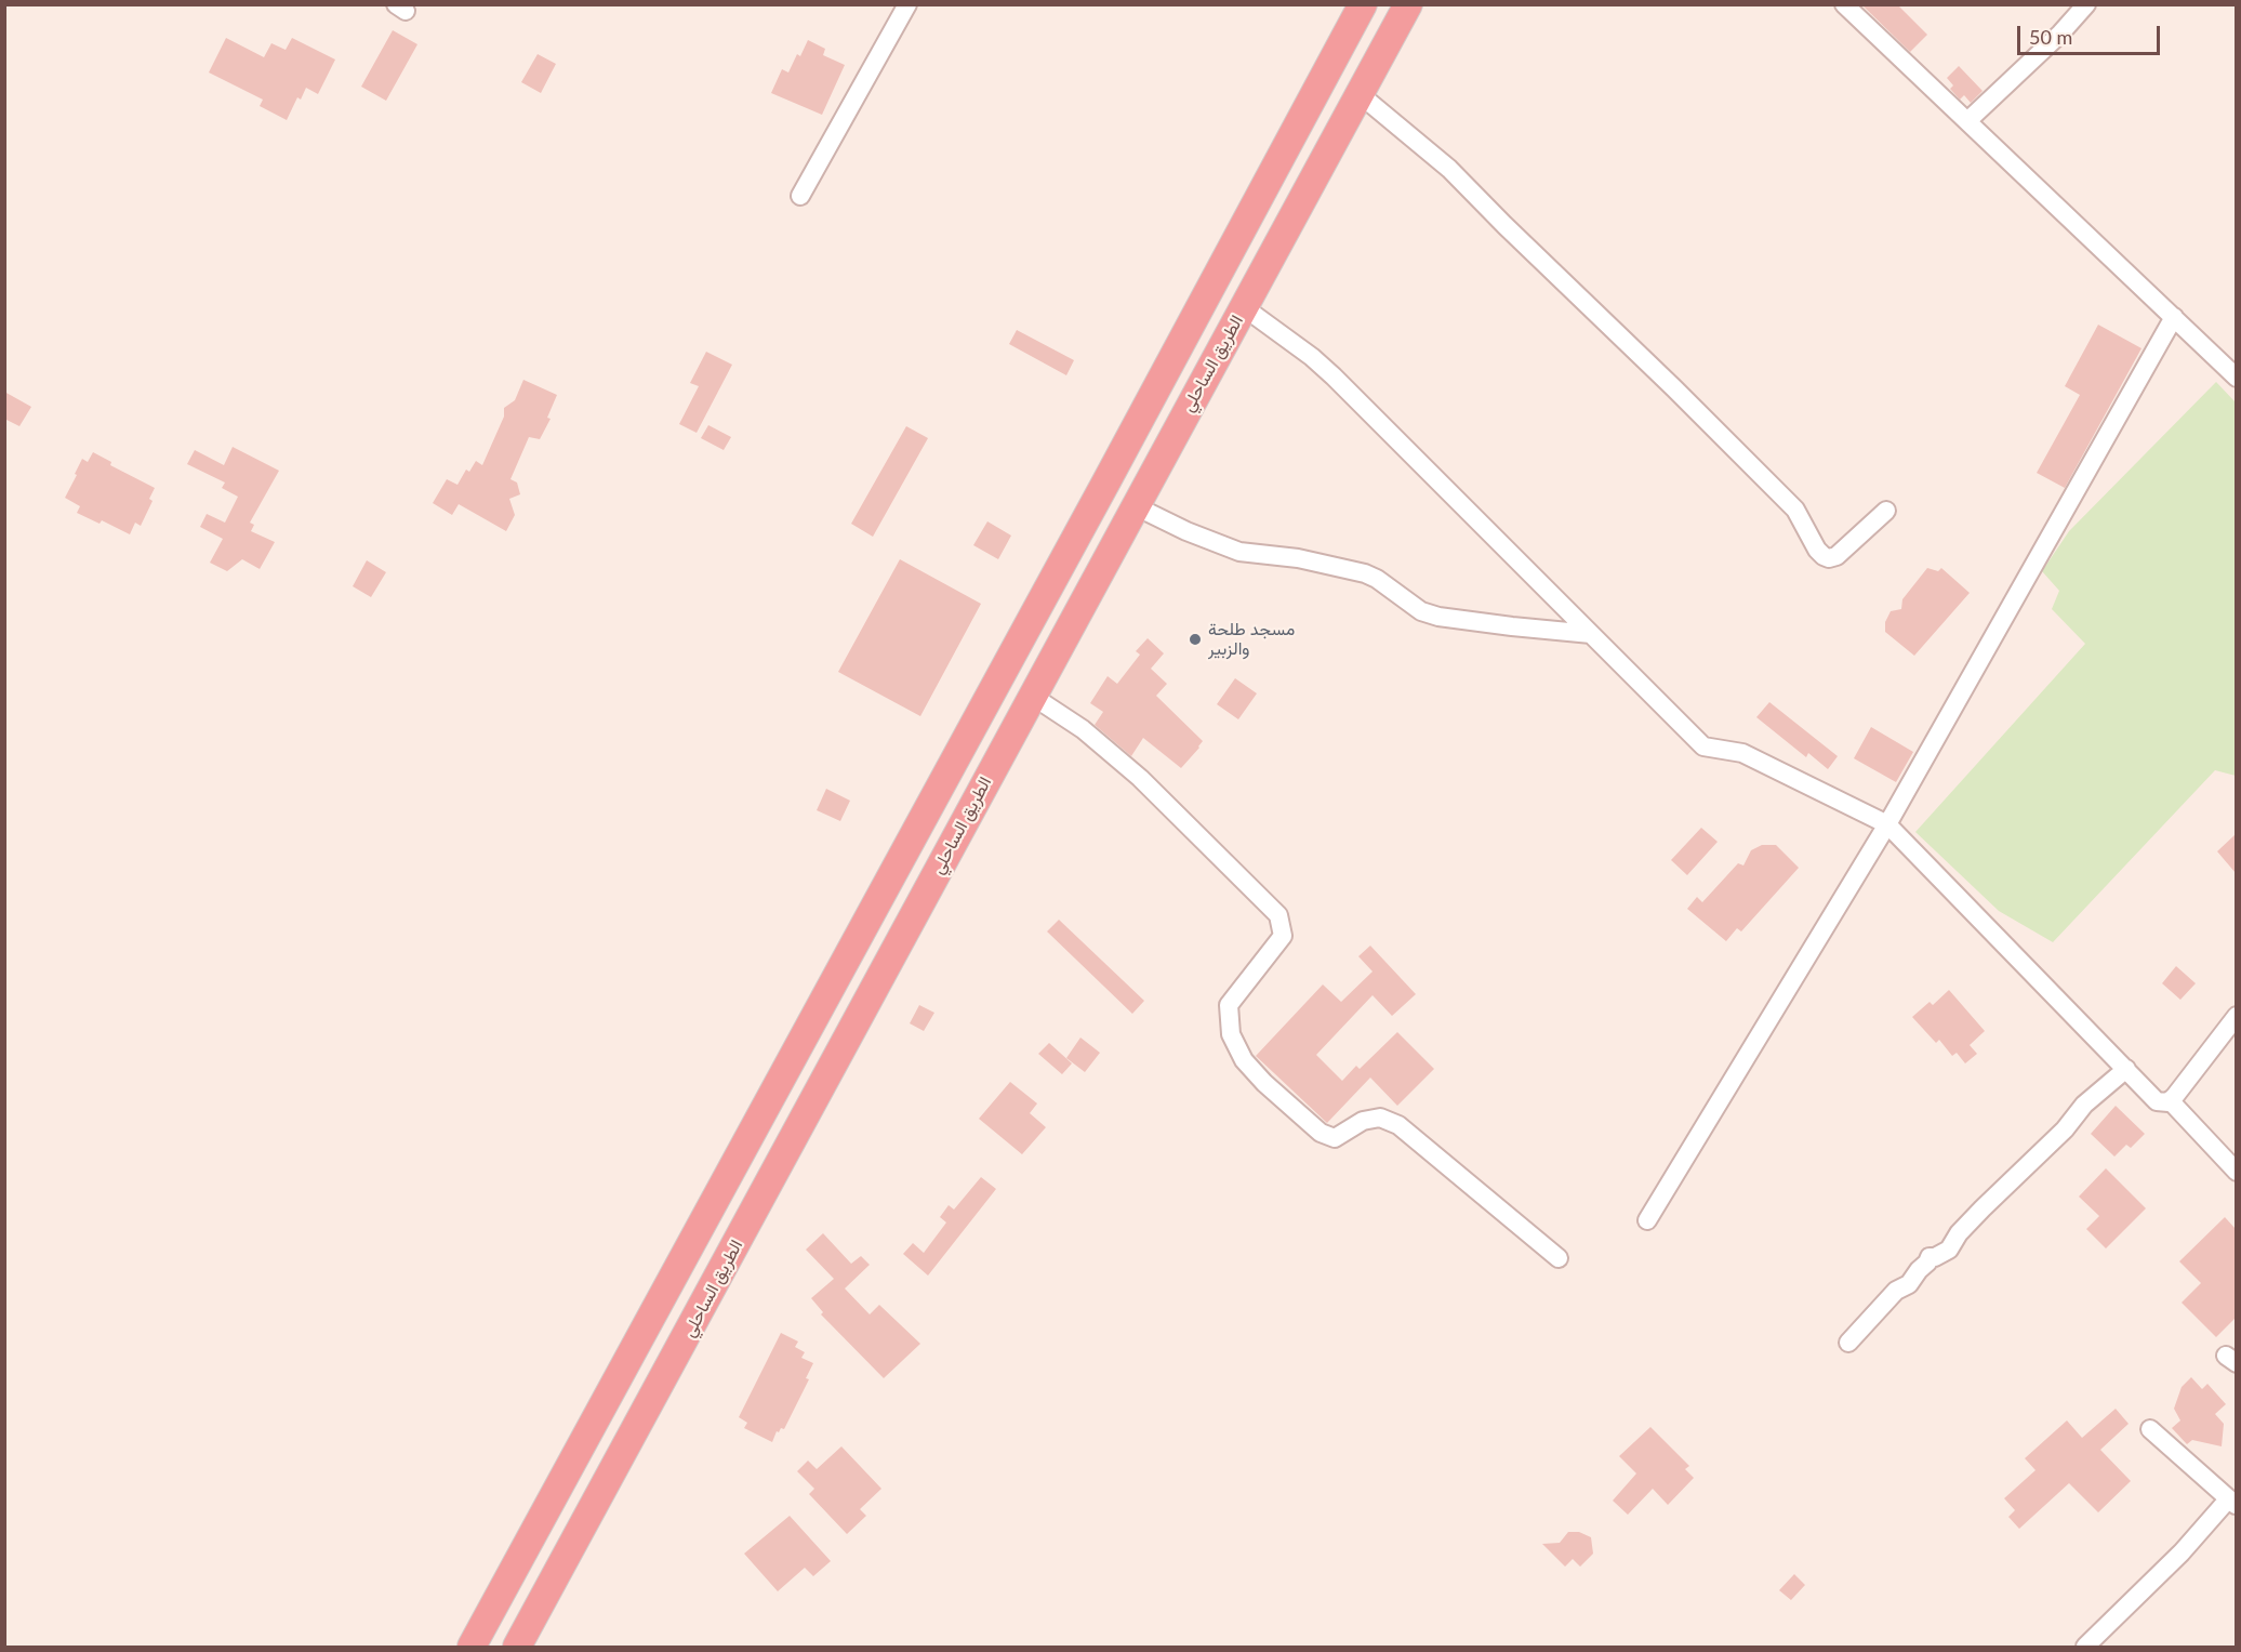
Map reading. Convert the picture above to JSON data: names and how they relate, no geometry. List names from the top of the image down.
{
  "streets": {
    "highway": ["الطريق الساحلي"]
  },
  "places": ["مسجد طلحة والزبير"],
  "scale_bar": "50 m"
}
